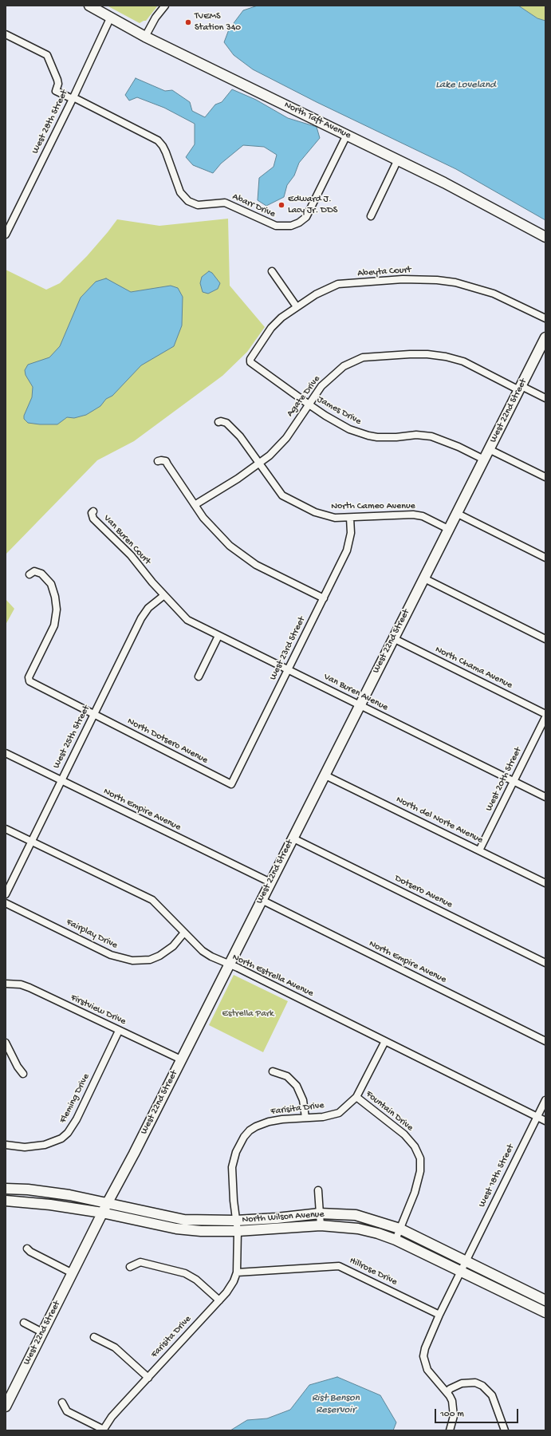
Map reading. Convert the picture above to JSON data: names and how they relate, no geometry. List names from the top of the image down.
{
  "streets": {
    "main road": ["North Taft Avenue", "West 22nd Street", "North Wilson Avenue"],
    "street": [
      "West 28th Street",
      "Abarr Drive",
      "Abeyta Court",
      "Agate Drive",
      "James Drive",
      "North Cameo Avenue",
      "Van Buren Court",
      "West 23rd Street",
      "North Chama Avenue",
      "Van Buren Avenue",
      "West 25th Street",
      "North Dotsero Avenue",
      "West 20th Street",
      "North Empire Avenue",
      "North del Norte Avenue",
      "Dotsero Avenue",
      "Fairplay Drive",
      "North Estrella Avenue",
      "Firstview Drive",
      "Fleming Drive",
      "Farisita Drive",
      "Fountain Drive",
      "West 18th Street",
      "Hillrose Drive"
    ]
  },
  "crossings": [
    ["North Taft Avenue", "West 28th Street"],
    ["North Taft Avenue", "Abarr Drive"],
    ["West 28th Street", "Abarr Drive"],
    ["Abeyta Court", "James Drive"],
    ["Agate Drive", "James Drive"],
    ["Agate Drive", "West 22nd Street"],
    ["Agate Drive", "North Cameo Avenue"],
    ["James Drive", "West 22nd Street"],
    ["West 22nd Street", "North Cameo Avenue"],
    ["West 22nd Street", "North Chama Avenue"],
    ["West 22nd Street", "Van Buren Avenue"],
    ["West 22nd Street", "North Empire Avenue"],
    ["West 22nd Street", "North del Norte Avenue"],
    ["West 22nd Street", "Dotsero Avenue"],
    ["West 22nd Street", "North Estrella Avenue"],
    ["West 22nd Street", "Firstview Drive"],
    ["West 22nd Street", "North Wilson Avenue"],
    ["North Cameo Avenue", "West 23rd Street"],
    ["Van Buren Court", "Van Buren Avenue"],
    ["Van Buren Court", "West 25th Street"],
    ["West 23rd Street", "Van Buren Avenue"],
    ["West 23rd Street", "North Dotsero Avenue"],
    ["Van Buren Avenue", "West 25th Street"],
    ["Van Buren Avenue", "West 20th Street"],
    ["West 25th Street", "North Dotsero Avenue"],
    ["West 25th Street", "North Empire Avenue"],
    ["West 25th Street", "North Estrella Avenue"],
    ["West 20th Street", "North del Norte Avenue"],
    ["Fairplay Drive", "North Estrella Avenue"],
    ["North Estrella Avenue", "Farisita Drive"],
    ["North Estrella Avenue", "West 18th Street"],
    ["Firstview Drive", "Fleming Drive"],
    ["Farisita Drive", "Fountain Drive"],
    ["Farisita Drive", "North Wilson Avenue"],
    ["Farisita Drive", "Hillrose Drive"],
    ["Fountain Drive", "North Wilson Avenue"],
    ["West 18th Street", "North Wilson Avenue"]
  ],
  "water": ["Lake Loveland", "Rist Benson Reservoir"],
  "parks": ["Estrella Park"],
  "places": ["TVEMS Station 340", "Edward J. Lacy Jr. DDS"],
  "scale_bar": "100 m"
}
